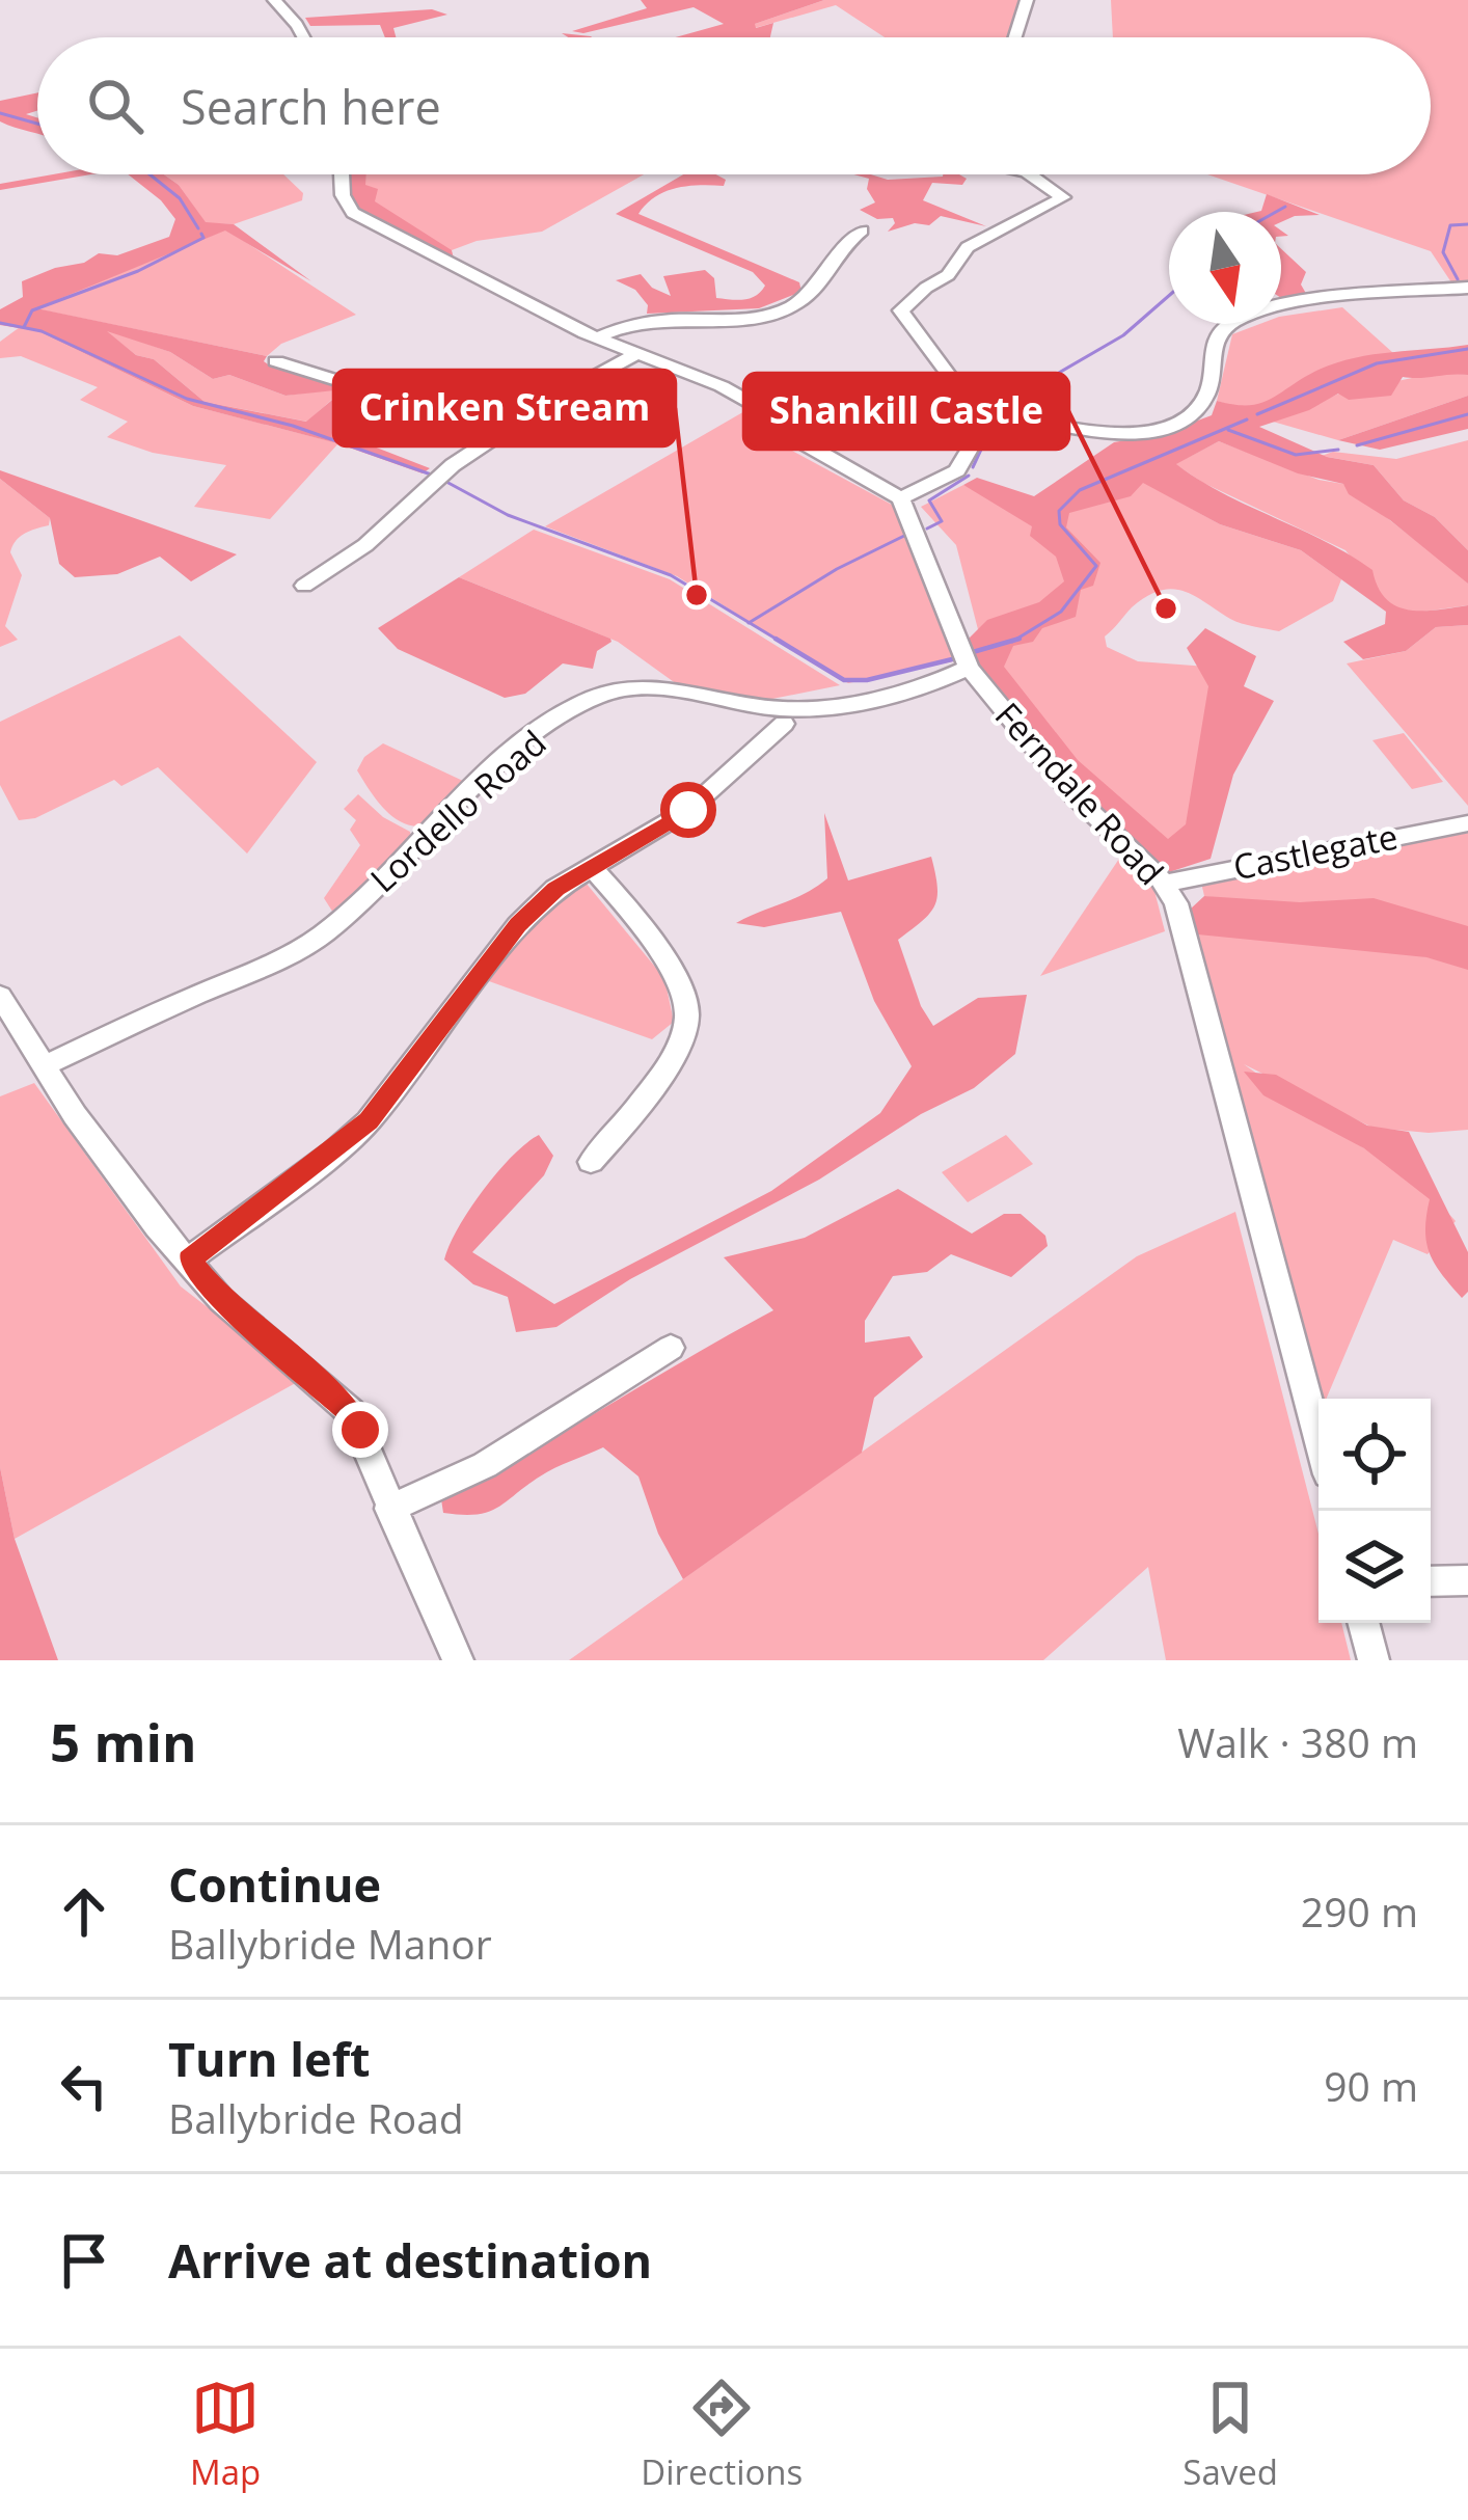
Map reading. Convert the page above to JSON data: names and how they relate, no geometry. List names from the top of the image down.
{
  "streets": {
    "street": ["Ferndale Road", "Lordello Road", "Castlegate"]
  },
  "crossings": [
    ["Ferndale Road", "Lordello Road"],
    ["Ferndale Road", "Castlegate"]
  ],
  "places": ["Crinken Stream", "Shankill Castle"],
  "north": "bottom",
  "page": {
    "search": "Search here",
    "heading": ["5 min", "Walk · 380 m"],
    "list": [
      ["Continue", "Ballybride Manor", "290 m"],
      ["Turn left", "Ballybride Road", "90 m"],
      "Arrive at destination"
    ],
    "nav": ["Map", "Directions", "Saved"]
  }
}
